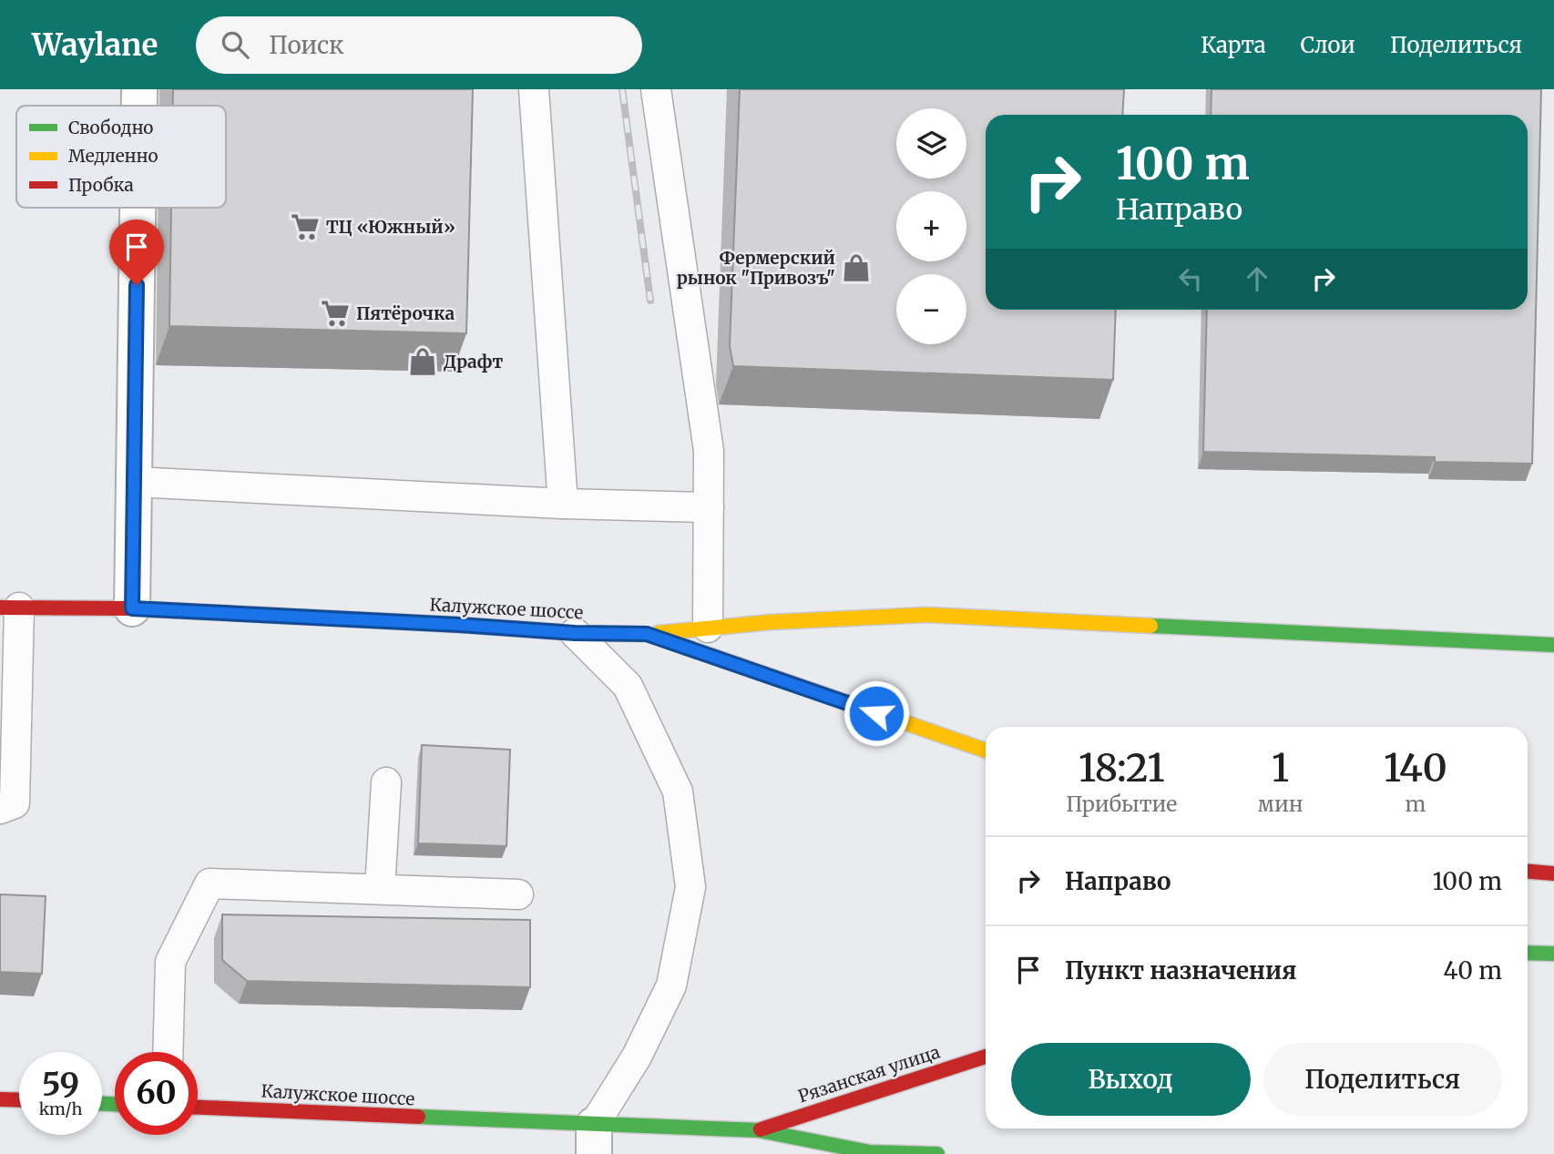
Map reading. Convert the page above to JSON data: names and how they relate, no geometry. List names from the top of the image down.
{
  "streets": {
    "main road": ["Калужское шоссе", "Рязанская улица"]
  },
  "crossings": [
    ["Калужское шоссе", "Рязанская улица"]
  ],
  "places": {
    "supermarket": ["ТЦ «Южный»", "Пятёрочка"],
    "shop": ["Фермерский рынок \"Привозъ\"", "Драфт"]
  },
  "legend": ["Свободно", "Медленно", "Пробка"],
  "page": {
    "header": "Waylane",
    "search": "Поиск",
    "nav": ["Карта", "Слои", "Поделиться"],
    "map_buttons": ["+", "−"],
    "turn": ["100 m", "Направо"],
    "eta": [
      "18:21",
      "Прибытие",
      "1",
      "мин",
      "140",
      "m"
    ],
    "list": [
      {
        "name": "Направо",
        "value": "100 m"
      },
      {
        "name": "Пункт назначения",
        "value": "40 m"
      }
    ],
    "buttons": ["Выход", "Поделиться"],
    "speed": "59 km/h",
    "limit": "60"
  }
}
